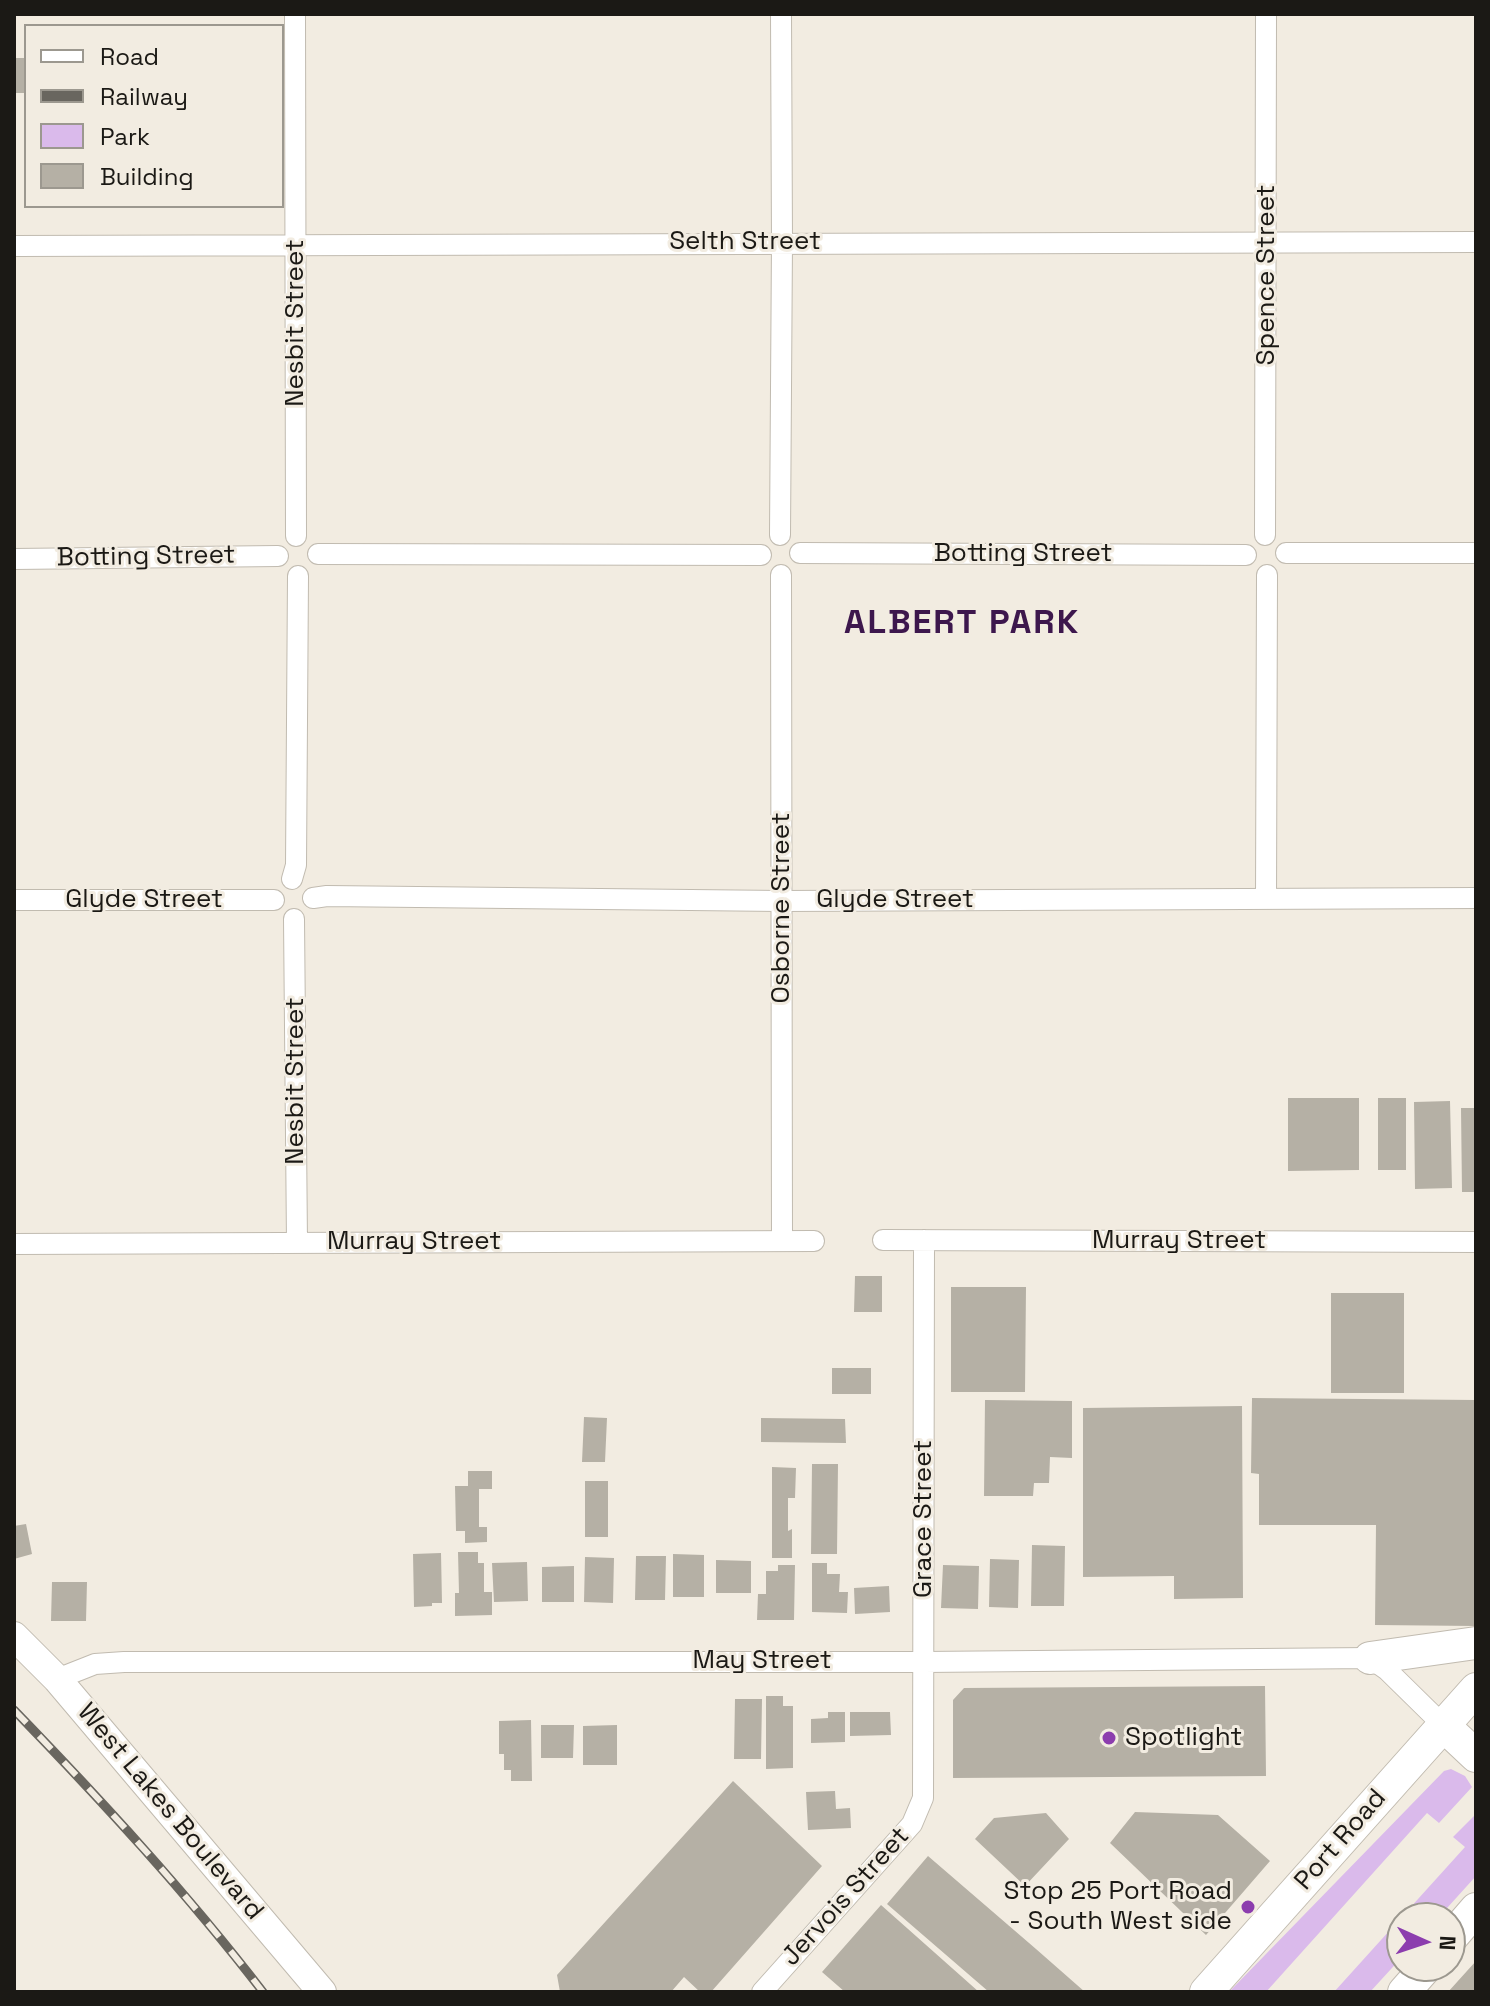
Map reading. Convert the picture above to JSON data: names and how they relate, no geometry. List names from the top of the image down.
{
  "streets": {
    "highway": ["Port Road"],
    "main road": ["West Lakes Boulevard"],
    "street": [
      "Selth Street",
      "Spence Street",
      "Nesbit Street",
      "Botting Street",
      "Glyde Street",
      "Osborne Street",
      "Murray Street",
      "Grace Street",
      "May Street",
      "Jervois Street"
    ]
  },
  "crossings": [
    ["Selth Street", "Spence Street"],
    ["Selth Street", "Nesbit Street"],
    ["Spence Street", "Botting Street"],
    ["Nesbit Street", "Botting Street"],
    ["Nesbit Street", "Glyde Street"],
    ["Nesbit Street", "Murray Street"],
    ["Botting Street", "Osborne Street"],
    ["Glyde Street", "Osborne Street"],
    ["Osborne Street", "Murray Street"],
    ["Murray Street", "Grace Street"],
    ["Grace Street", "May Street"],
    ["Grace Street", "Jervois Street"],
    ["May Street", "West Lakes Boulevard"]
  ],
  "districts": ["ALBERT PARK"],
  "places": ["Spotlight", "Stop 25 Port Road - South West side"],
  "legend": [
    "Road",
    "Railway",
    "Park",
    "Building"
  ],
  "north": "right"
}
